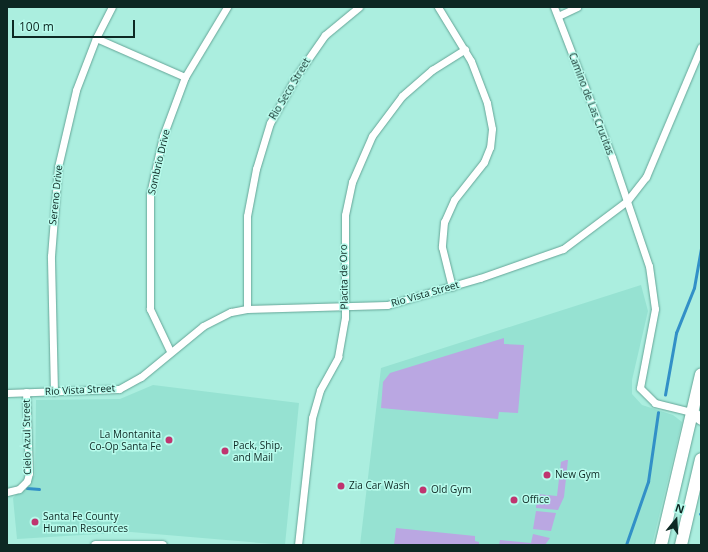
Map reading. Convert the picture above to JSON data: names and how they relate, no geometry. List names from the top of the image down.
{
  "streets": {
    "street": [
      "Rio Seco Street",
      "Camino de Las Crucitas",
      "Sombrio Drive",
      "Sereno Drive",
      "Placita de Oro",
      "Rio Vista Street",
      "Cielo Azul Street"
    ]
  },
  "crossings": [
    ["Rio Seco Street", "Rio Vista Street"],
    ["Camino de Las Crucitas", "Rio Vista Street"],
    ["Sombrio Drive", "Rio Vista Street"],
    ["Sereno Drive", "Rio Vista Street"],
    ["Placita de Oro", "Rio Vista Street"],
    ["Rio Vista Street", "Cielo Azul Street"]
  ],
  "places": [
    "La Montanita Co-Op Santa Fe",
    "Pack, Ship, and Mail",
    "New Gym",
    "Zia Car Wash",
    "Old Gym",
    "Office",
    "Santa Fe County Human Resources"
  ],
  "scale_bar": "100 m",
  "north": "top"
}
